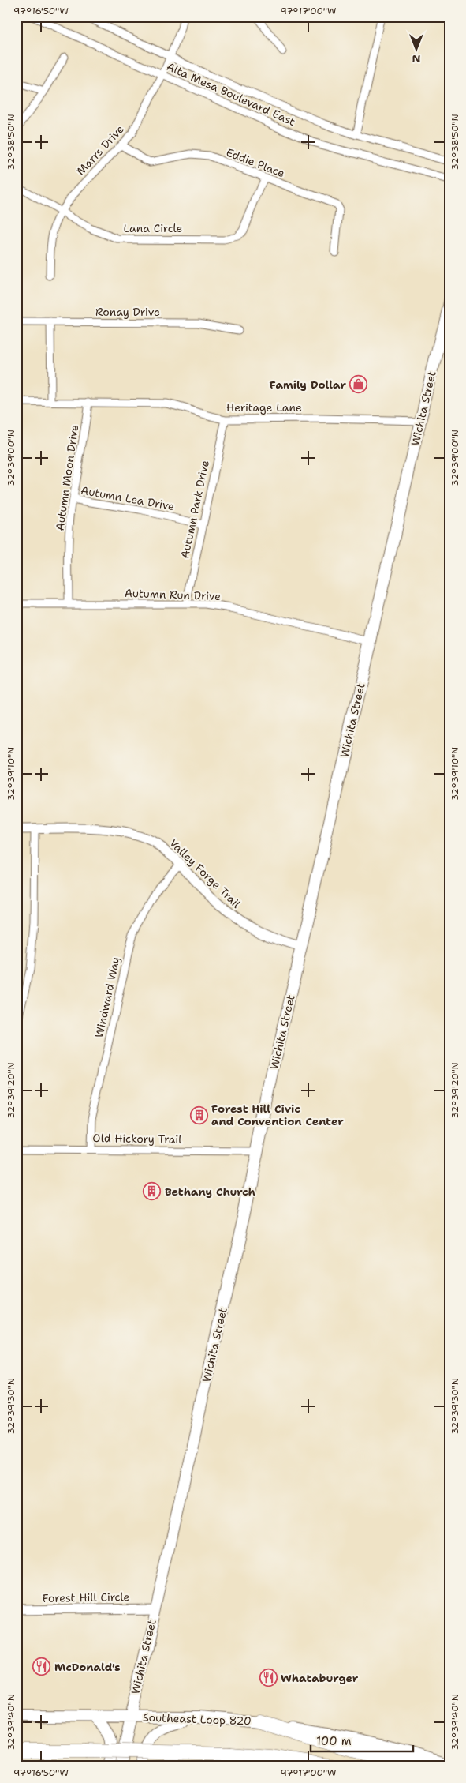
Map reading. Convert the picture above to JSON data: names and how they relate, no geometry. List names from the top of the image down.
{
  "streets": {
    "main road": ["Wichita Street", "Southeast Loop 820"],
    "street": [
      "Alta Mesa Boulevard East",
      "Marrs Drive",
      "Eddie Place",
      "Lana Circle",
      "Ronay Drive",
      "Heritage Lane",
      "Autumn Moon Drive",
      "Autumn Lea Drive",
      "Autumn Park Drive",
      "Autumn Run Drive",
      "Valley Forge Trail",
      "Windward Way",
      "Old Hickory Trail",
      "Forest Hill Circle"
    ]
  },
  "crossings": [
    ["Alta Mesa Boulevard East", "Marrs Drive"],
    ["Marrs Drive", "Eddie Place"],
    ["Marrs Drive", "Lana Circle"],
    ["Eddie Place", "Lana Circle"],
    ["Heritage Lane", "Wichita Street"],
    ["Heritage Lane", "Autumn Moon Drive"],
    ["Heritage Lane", "Autumn Park Drive"],
    ["Wichita Street", "Autumn Run Drive"],
    ["Wichita Street", "Valley Forge Trail"],
    ["Wichita Street", "Old Hickory Trail"],
    ["Wichita Street", "Forest Hill Circle"],
    ["Wichita Street", "Southeast Loop 820"],
    ["Autumn Moon Drive", "Autumn Lea Drive"],
    ["Autumn Moon Drive", "Autumn Run Drive"],
    ["Autumn Lea Drive", "Autumn Park Drive"],
    ["Autumn Park Drive", "Autumn Run Drive"],
    ["Valley Forge Trail", "Windward Way"],
    ["Windward Way", "Old Hickory Trail"]
  ],
  "places": {
    "shop": ["Family Dollar"],
    "building": ["Forest Hill Civic and Convention Center", "Bethany Church"],
    "restaurant": ["McDonald's", "Whataburger"]
  },
  "scale_bar": "100 m",
  "north": "bottom",
  "coordinates": [
    "97°16'50\"W",
    "97°17'00\"W",
    "32°38'50\"N",
    "32°39'00\"N",
    "32°39'10\"N",
    "32°39'20\"N",
    "32°39'30\"N",
    "32°39'40\"N"
  ]
}
